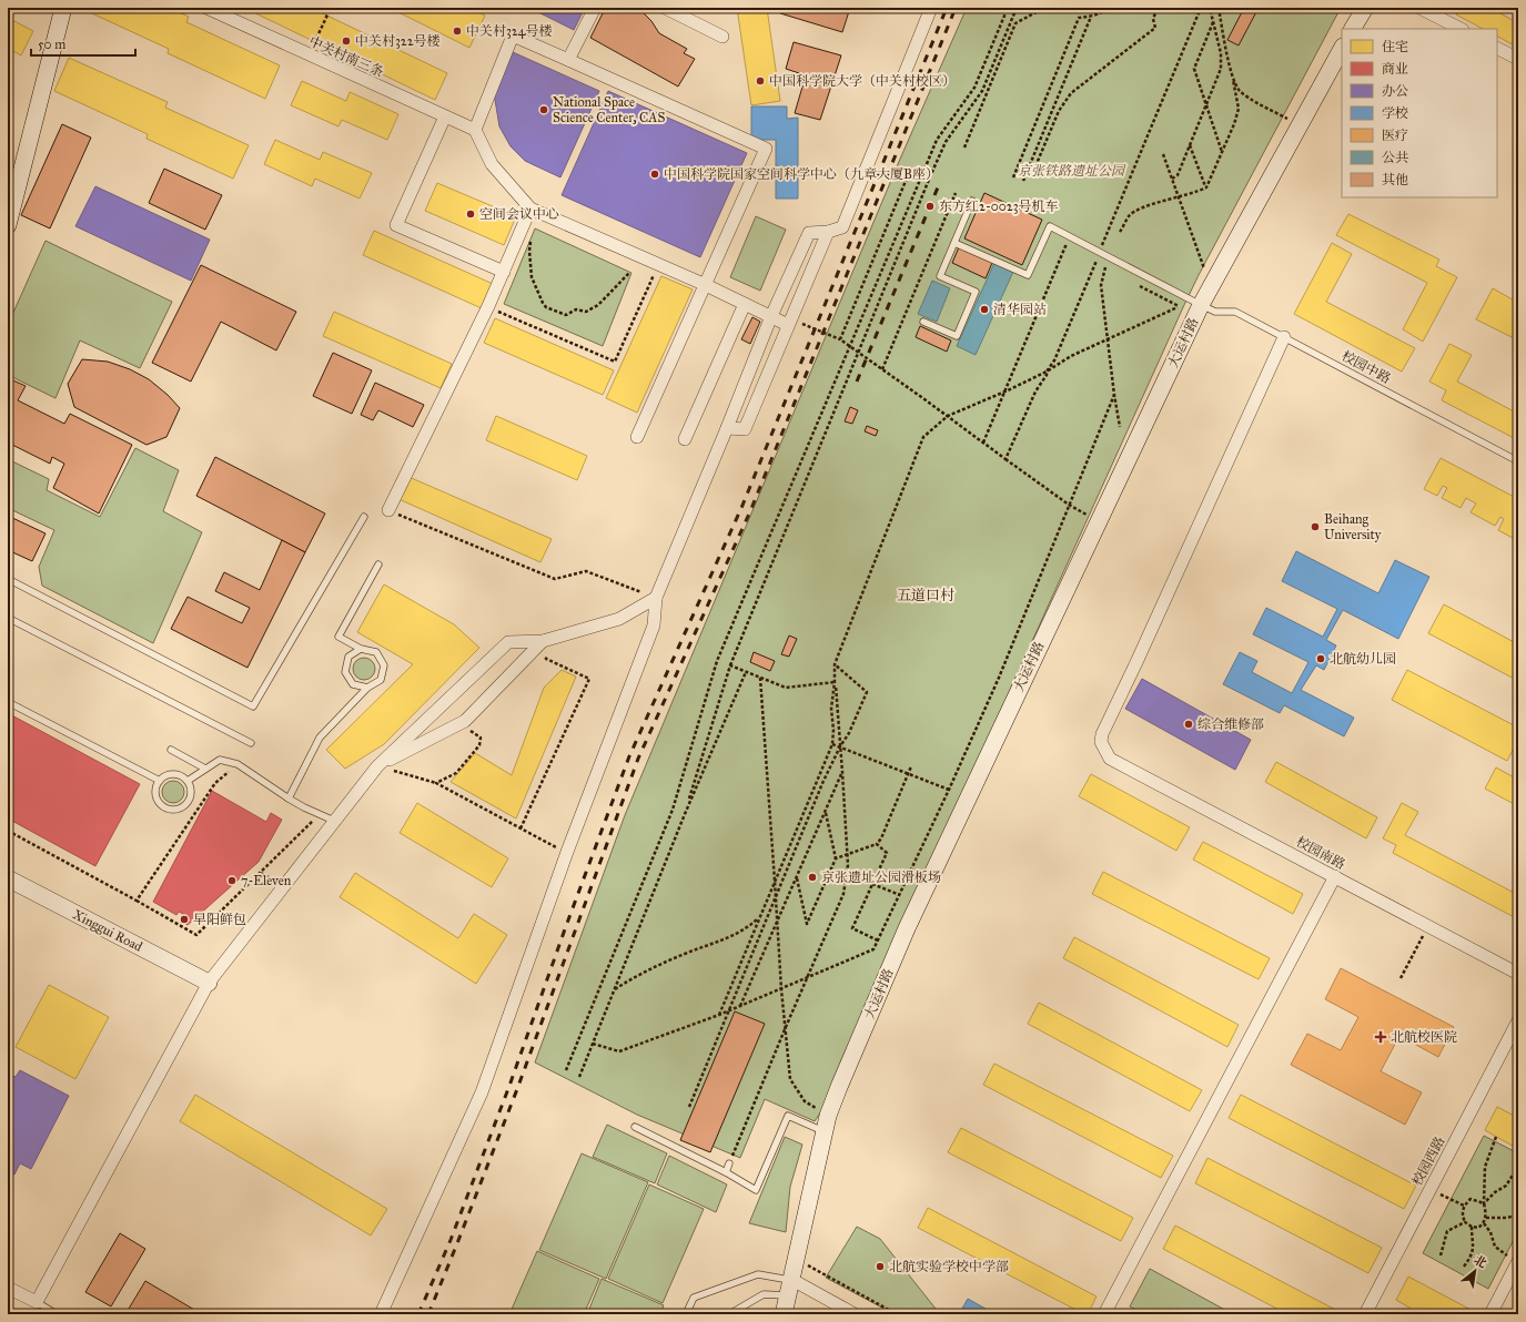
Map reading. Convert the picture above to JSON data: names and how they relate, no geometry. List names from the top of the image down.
{
  "streets": {
    "street": [
      "中关村南三条",
      "大运村路",
      "校园南路",
      "Xinggui Road",
      "校园西路"
    ],
    "lane": ["校园中路"]
  },
  "crossings": [
    ["大运村路", "校园中路"],
    ["校园中路", "校园南路"]
  ],
  "districts": ["五道口村"],
  "parks": ["京张铁路遗址公园"],
  "places": {
    "other": [
      "中关村324号楼",
      "中关村322号楼",
      "中国科学院大学（中关村校区）",
      "National Space Science Center, CAS",
      "中国科学院国家空间科学中心（九章大厦B座）",
      "东方红2-0023号机车",
      "空间会议中心",
      "清华园站",
      "Beihang University",
      "北航幼儿园",
      "综合维修部",
      "京张遗址公园滑板场",
      "7-Eleven",
      "早阳鲜包",
      "北航实验学校中学部"
    ],
    "health": ["北航校医院"]
  },
  "legend": [
    "住宅",
    "商业",
    "办公",
    "学校",
    "医疗",
    "公共",
    "其他"
  ],
  "scale_bar": "50 m",
  "north": "top right"
}
